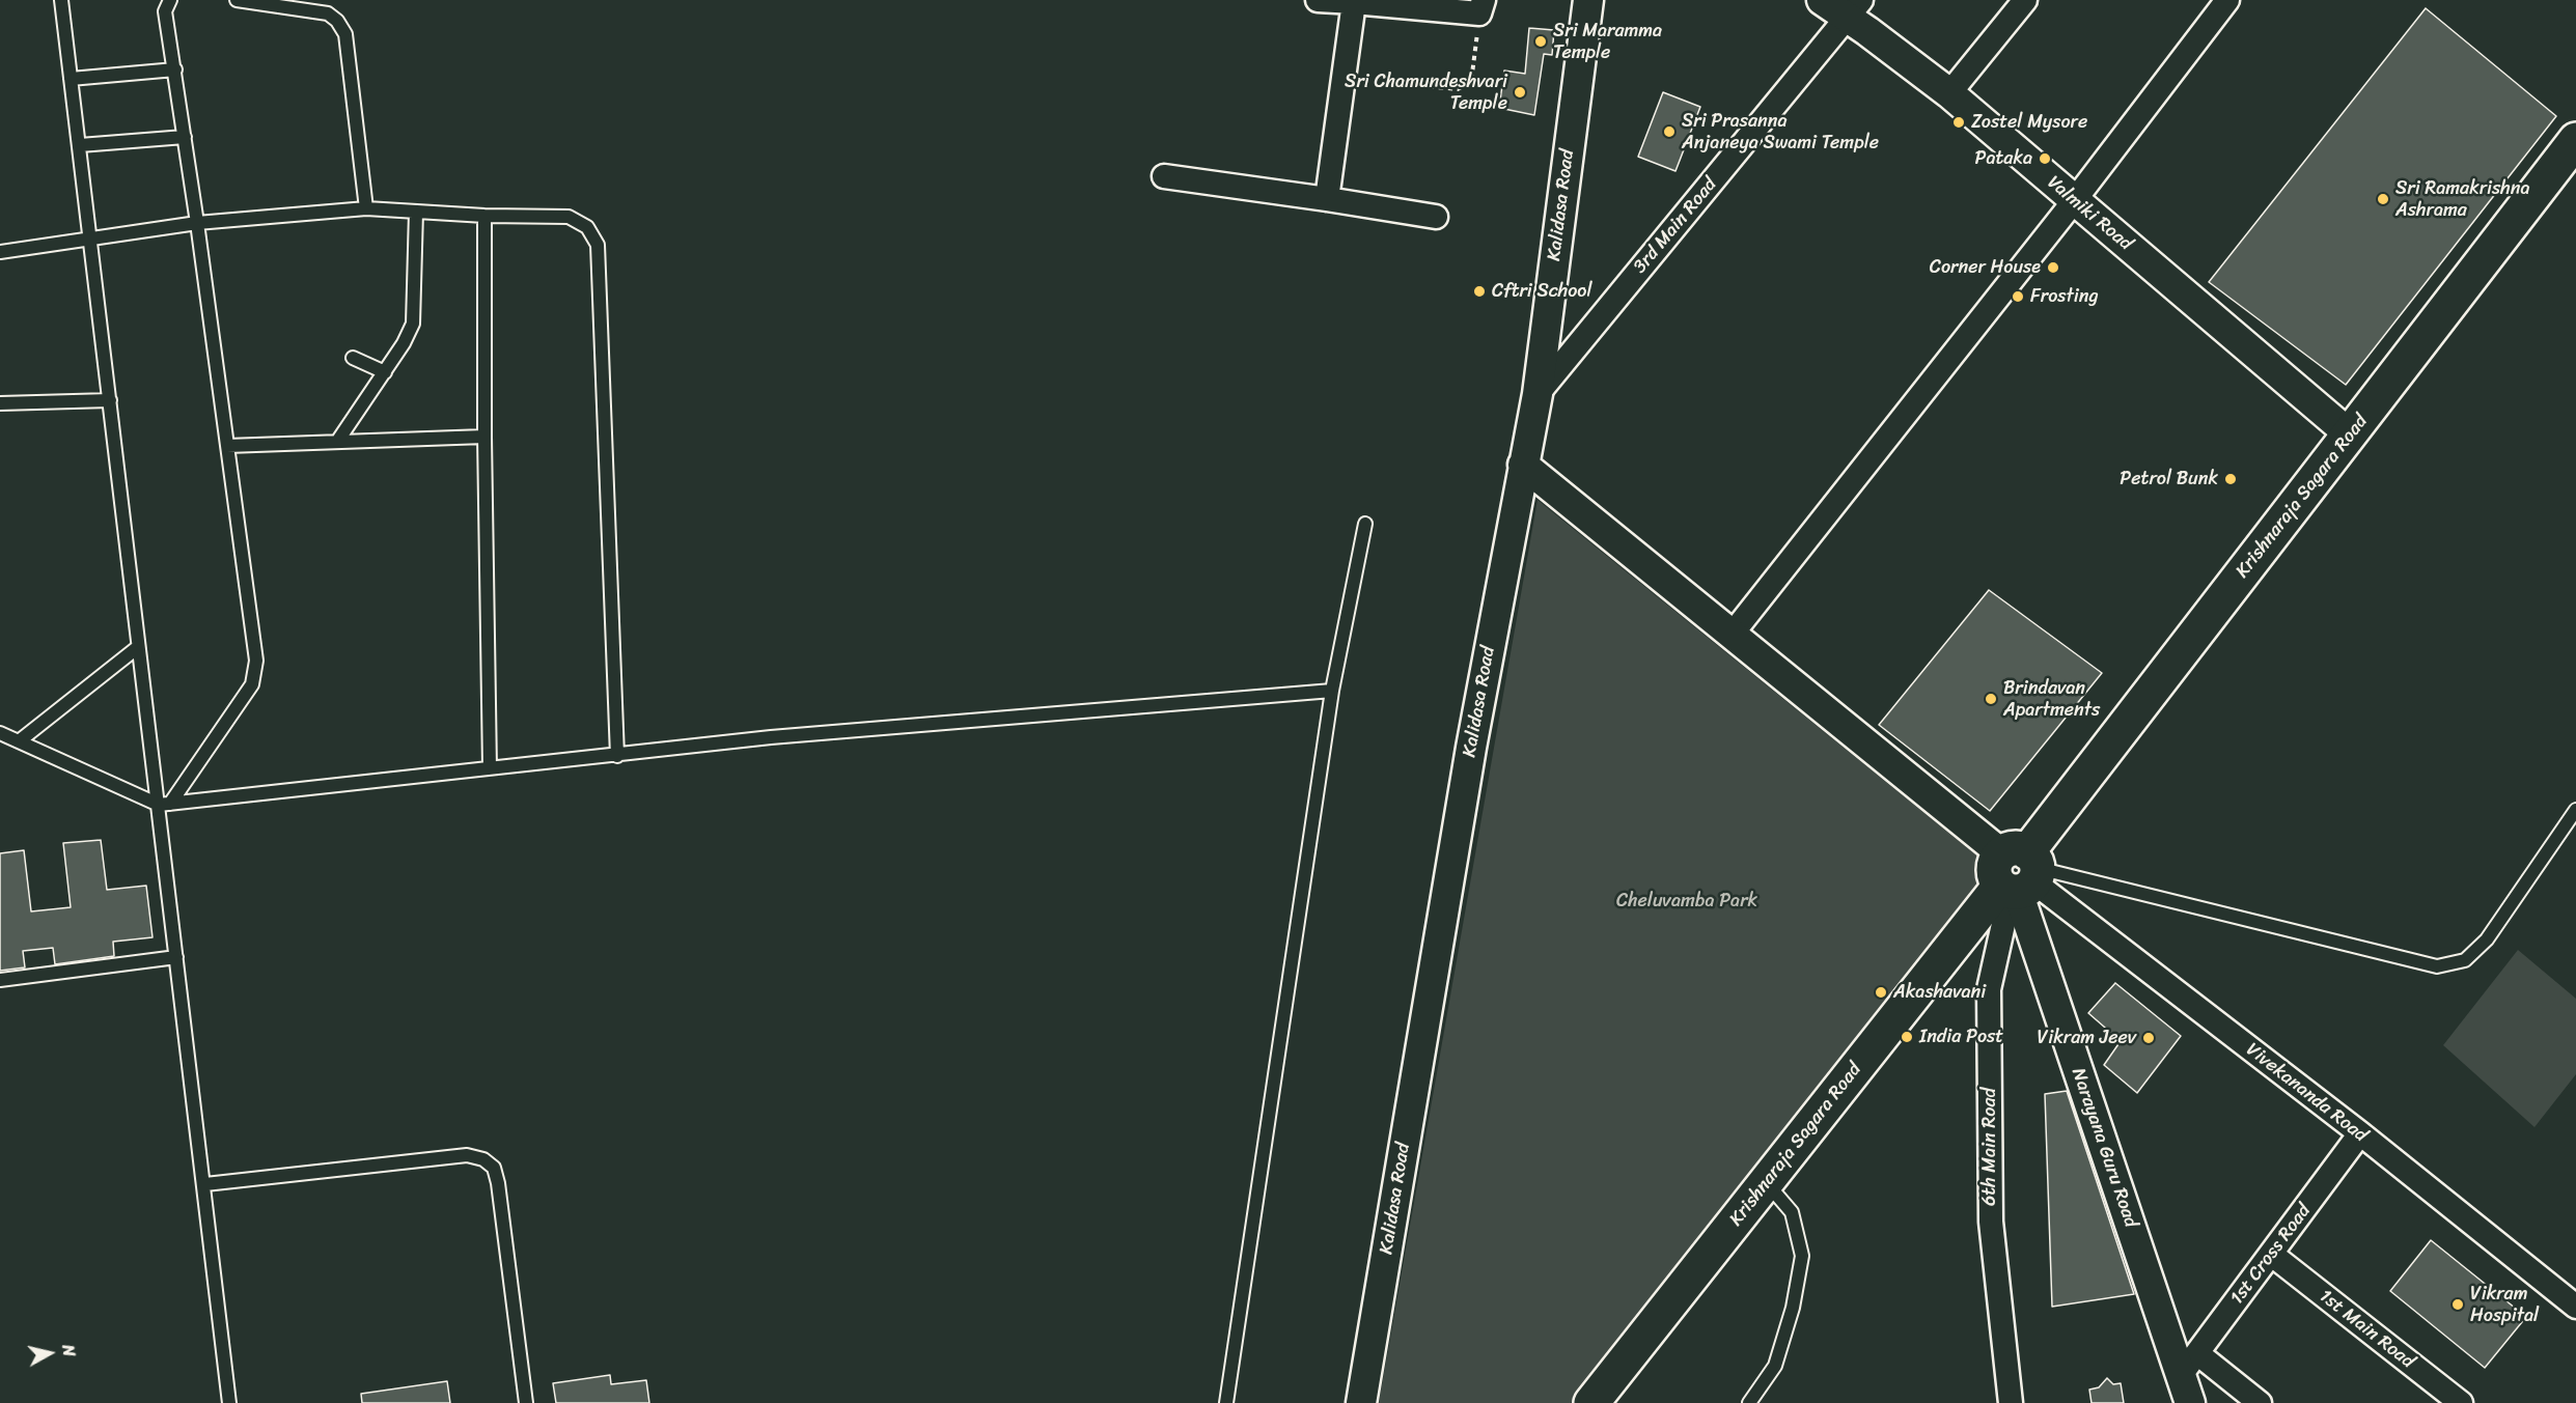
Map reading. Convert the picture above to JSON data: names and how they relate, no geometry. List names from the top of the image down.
{
  "streets": {
    "main road": ["Krishnaraja Sagara Road"],
    "street": [
      "Kalidasa Road",
      "Valmiki Road",
      "3rd Main Road",
      "Vivekananda Road",
      "6th Main Road",
      "Narayana Guru Road",
      "1st Cross Road",
      "1st Main Road"
    ]
  },
  "crossings": [
    ["Kalidasa Road", "3rd Main Road"],
    ["Valmiki Road", "3rd Main Road"],
    ["Valmiki Road", "Krishnaraja Sagara Road"],
    ["Krishnaraja Sagara Road", "Vivekananda Road"],
    ["Krishnaraja Sagara Road", "6th Main Road"],
    ["Krishnaraja Sagara Road", "Narayana Guru Road"],
    ["Vivekananda Road", "6th Main Road"],
    ["Vivekananda Road", "Narayana Guru Road"],
    ["Vivekananda Road", "1st Cross Road"],
    ["6th Main Road", "Narayana Guru Road"],
    ["Narayana Guru Road", "1st Cross Road"],
    ["1st Cross Road", "1st Main Road"]
  ],
  "parks": ["Cheluvamba Park"],
  "places": [
    "Sri Maramma Temple",
    "Sri Chamundeshvari Temple",
    "Zostel Mysore",
    "Sri Prasanna Anjaneya Swami Temple",
    "Pataka",
    "Sri Ramakrishna Ashrama",
    "Corner House",
    "Cftri School",
    "Frosting",
    "Petrol Bunk",
    "Brindavan Apartments",
    "Akashavani",
    "India Post",
    "Vikram Jeev",
    "Vikram Hospital"
  ],
  "north": "right"
}
